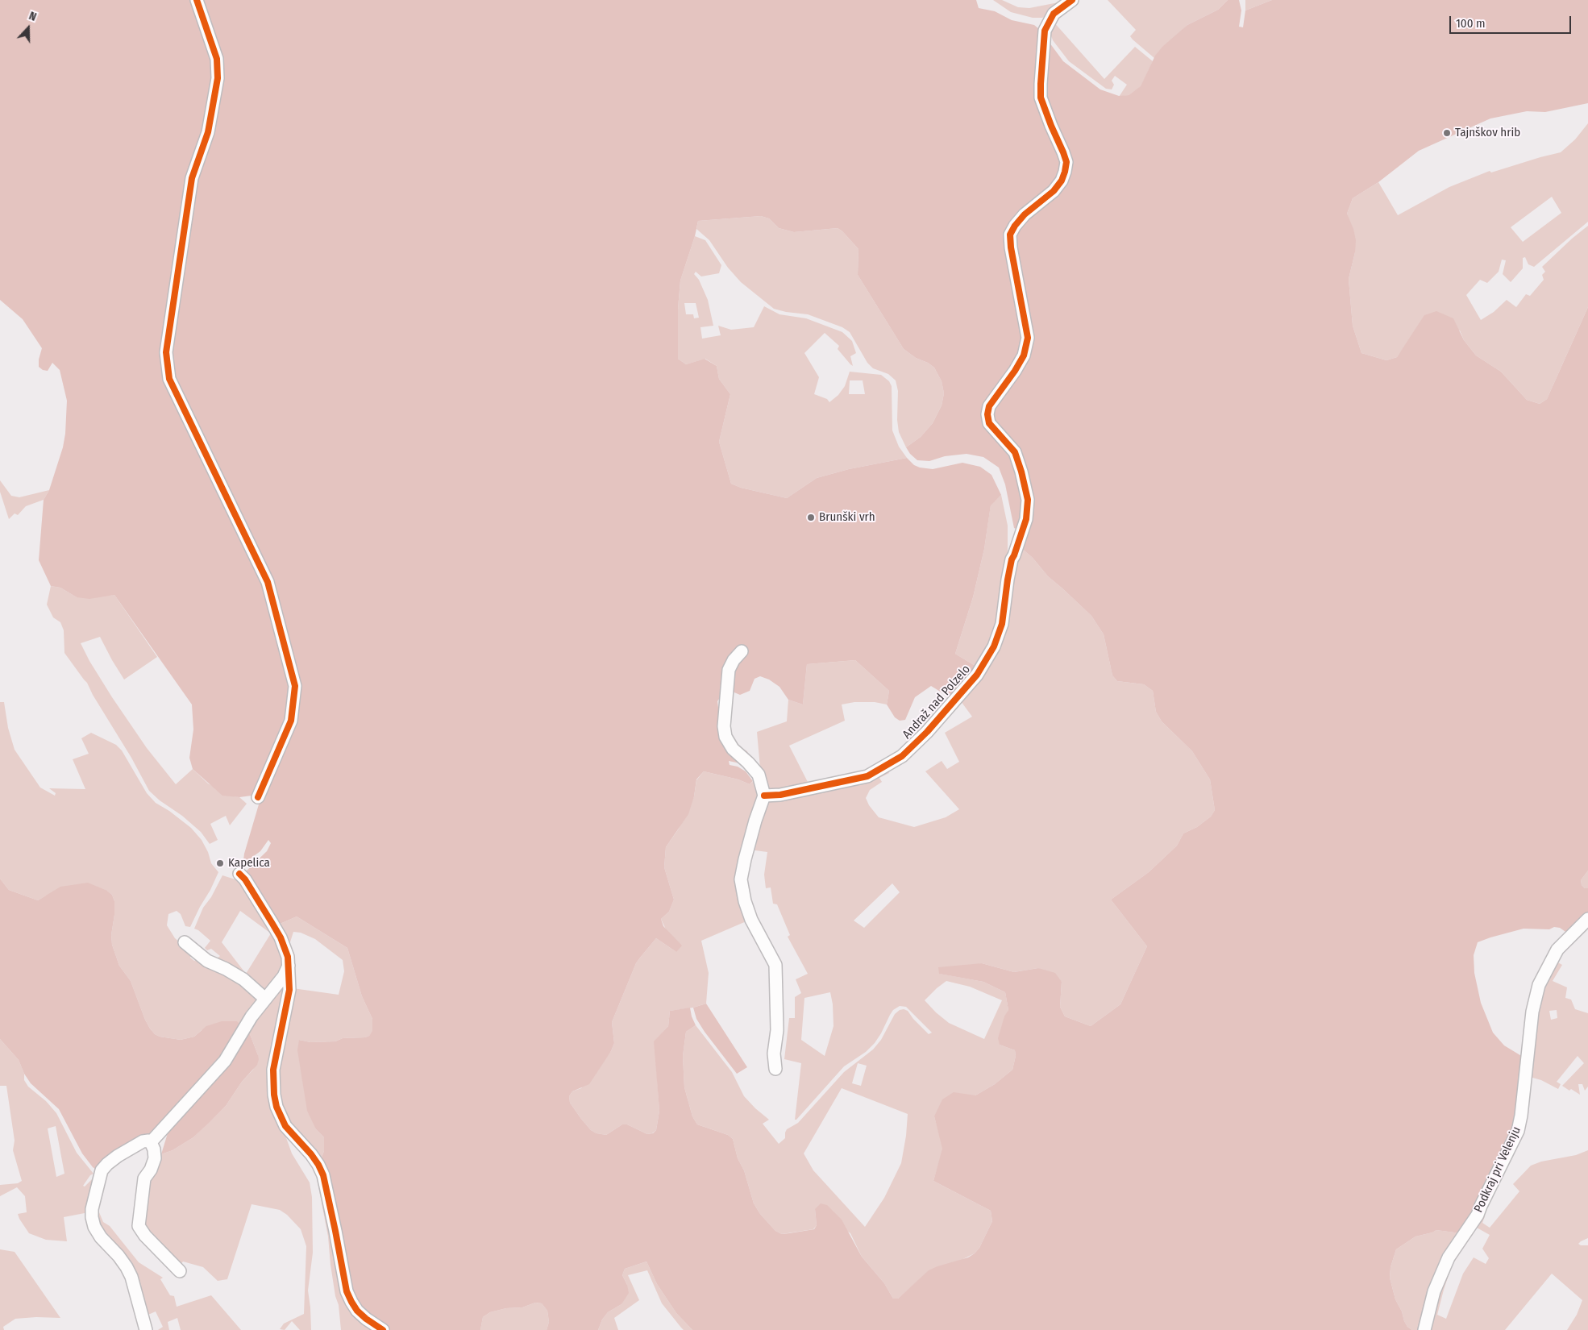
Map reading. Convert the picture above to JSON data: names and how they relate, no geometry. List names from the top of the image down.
{
  "streets": {
    "street": ["Andraž nad Polzelo", "Podkraj pri Velenju"]
  },
  "places": ["Tajnškov hrib", "Brunški vrh", "Kapelica"],
  "scale_bar": "100 m",
  "north": "top"
}
